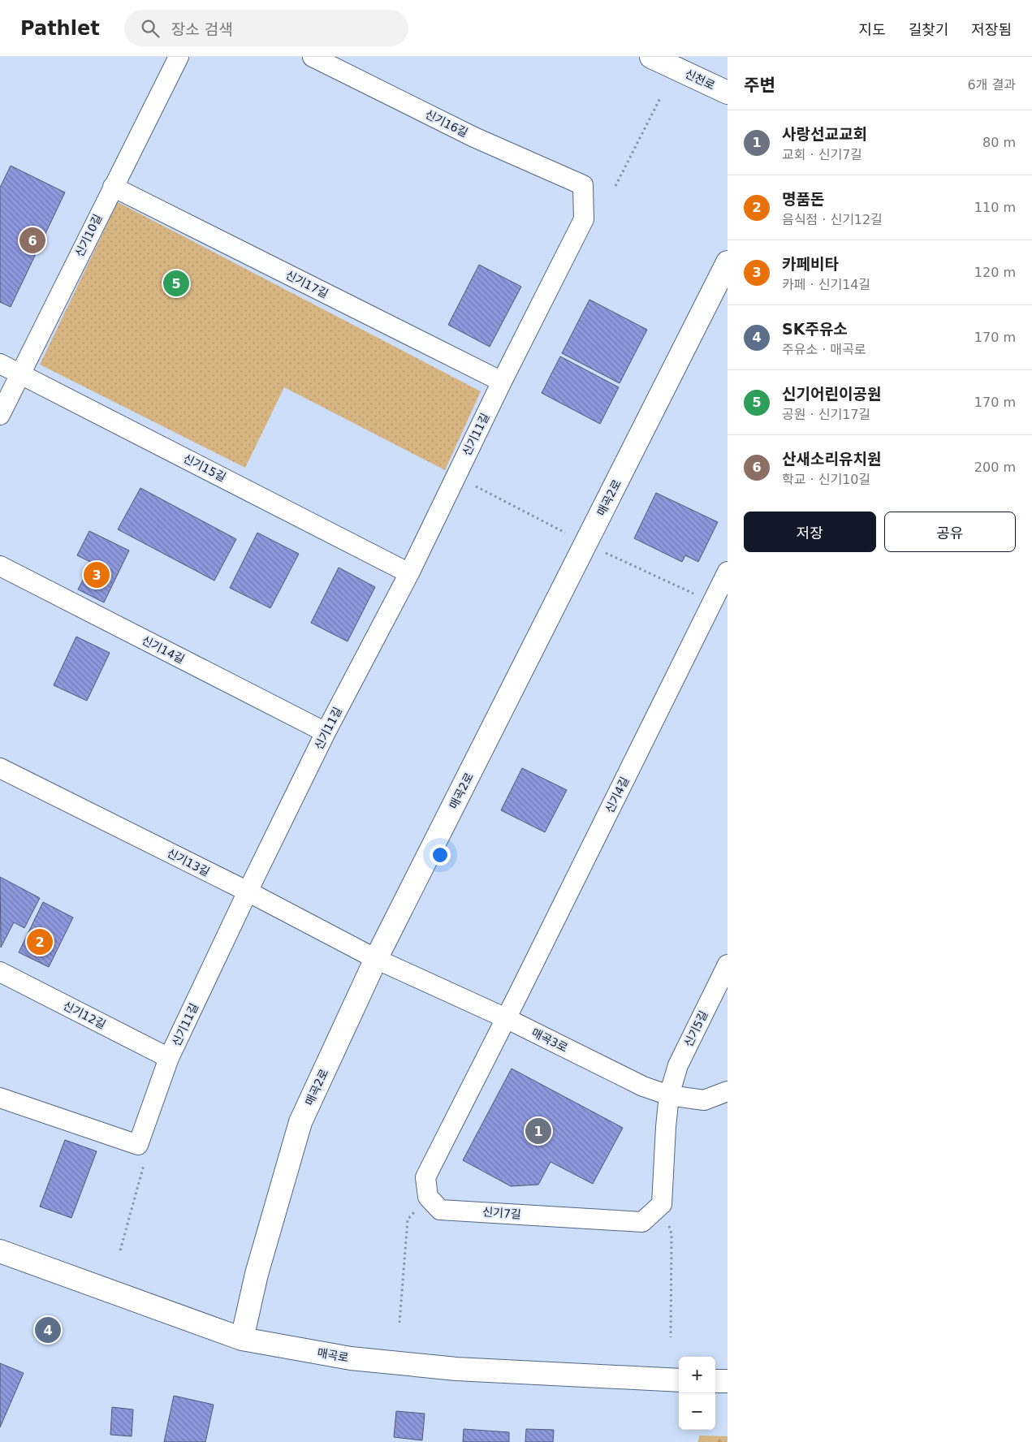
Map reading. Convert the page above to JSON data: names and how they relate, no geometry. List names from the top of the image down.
{
  "streets": {
    "street": [
      "신천로",
      "신기16길",
      "신기10길",
      "신기17길",
      "신기11길",
      "신기15길",
      "매곡2로",
      "신기14길",
      "신기4길",
      "신기13길",
      "신기12길",
      "신기5길",
      "매곡3로",
      "신기7길",
      "매곡로"
    ]
  },
  "crossings": [
    ["신기16길", "신기11길"],
    ["신기10길", "신기17길"],
    ["신기10길", "신기15길"],
    ["신기17길", "신기11길"],
    ["신기11길", "신기15길"],
    ["신기11길", "신기14길"],
    ["신기11길", "신기13길"],
    ["신기11길", "신기12길"],
    ["매곡2로", "신기13길"],
    ["매곡2로", "매곡3로"],
    ["매곡2로", "매곡로"],
    ["신기4길", "매곡3로"],
    ["신기13길", "매곡3로"],
    ["신기5길", "매곡3로"]
  ],
  "page": {
    "header": "Pathlet",
    "search": "장소 검색",
    "nav": ["지도", "길찾기", "저장됨"],
    "heading": ["주변", "6개 결과"],
    "list": [
      {
        "mark": "1",
        "name": "사랑선교교회",
        "note": "교회 · 신기7길",
        "value": "80 m"
      },
      {
        "mark": "2",
        "name": "명품돈",
        "note": "음식점 · 신기12길",
        "value": "110 m"
      },
      {
        "mark": "3",
        "name": "카페비타",
        "note": "카페 · 신기14길",
        "value": "120 m"
      },
      {
        "mark": "4",
        "name": "SK주유소",
        "note": "주유소 · 매곡로",
        "value": "170 m"
      },
      {
        "mark": "5",
        "name": "신기어린이공원",
        "note": "공원 · 신기17길",
        "value": "170 m"
      },
      {
        "mark": "6",
        "name": "산새소리유치원",
        "note": "학교 · 신기10길",
        "value": "200 m"
      }
    ],
    "pins": [
      "6",
      "5",
      "3",
      "2",
      "1",
      "4"
    ],
    "buttons": ["저장", "공유"],
    "map_buttons": ["+", "−"]
  }
}
